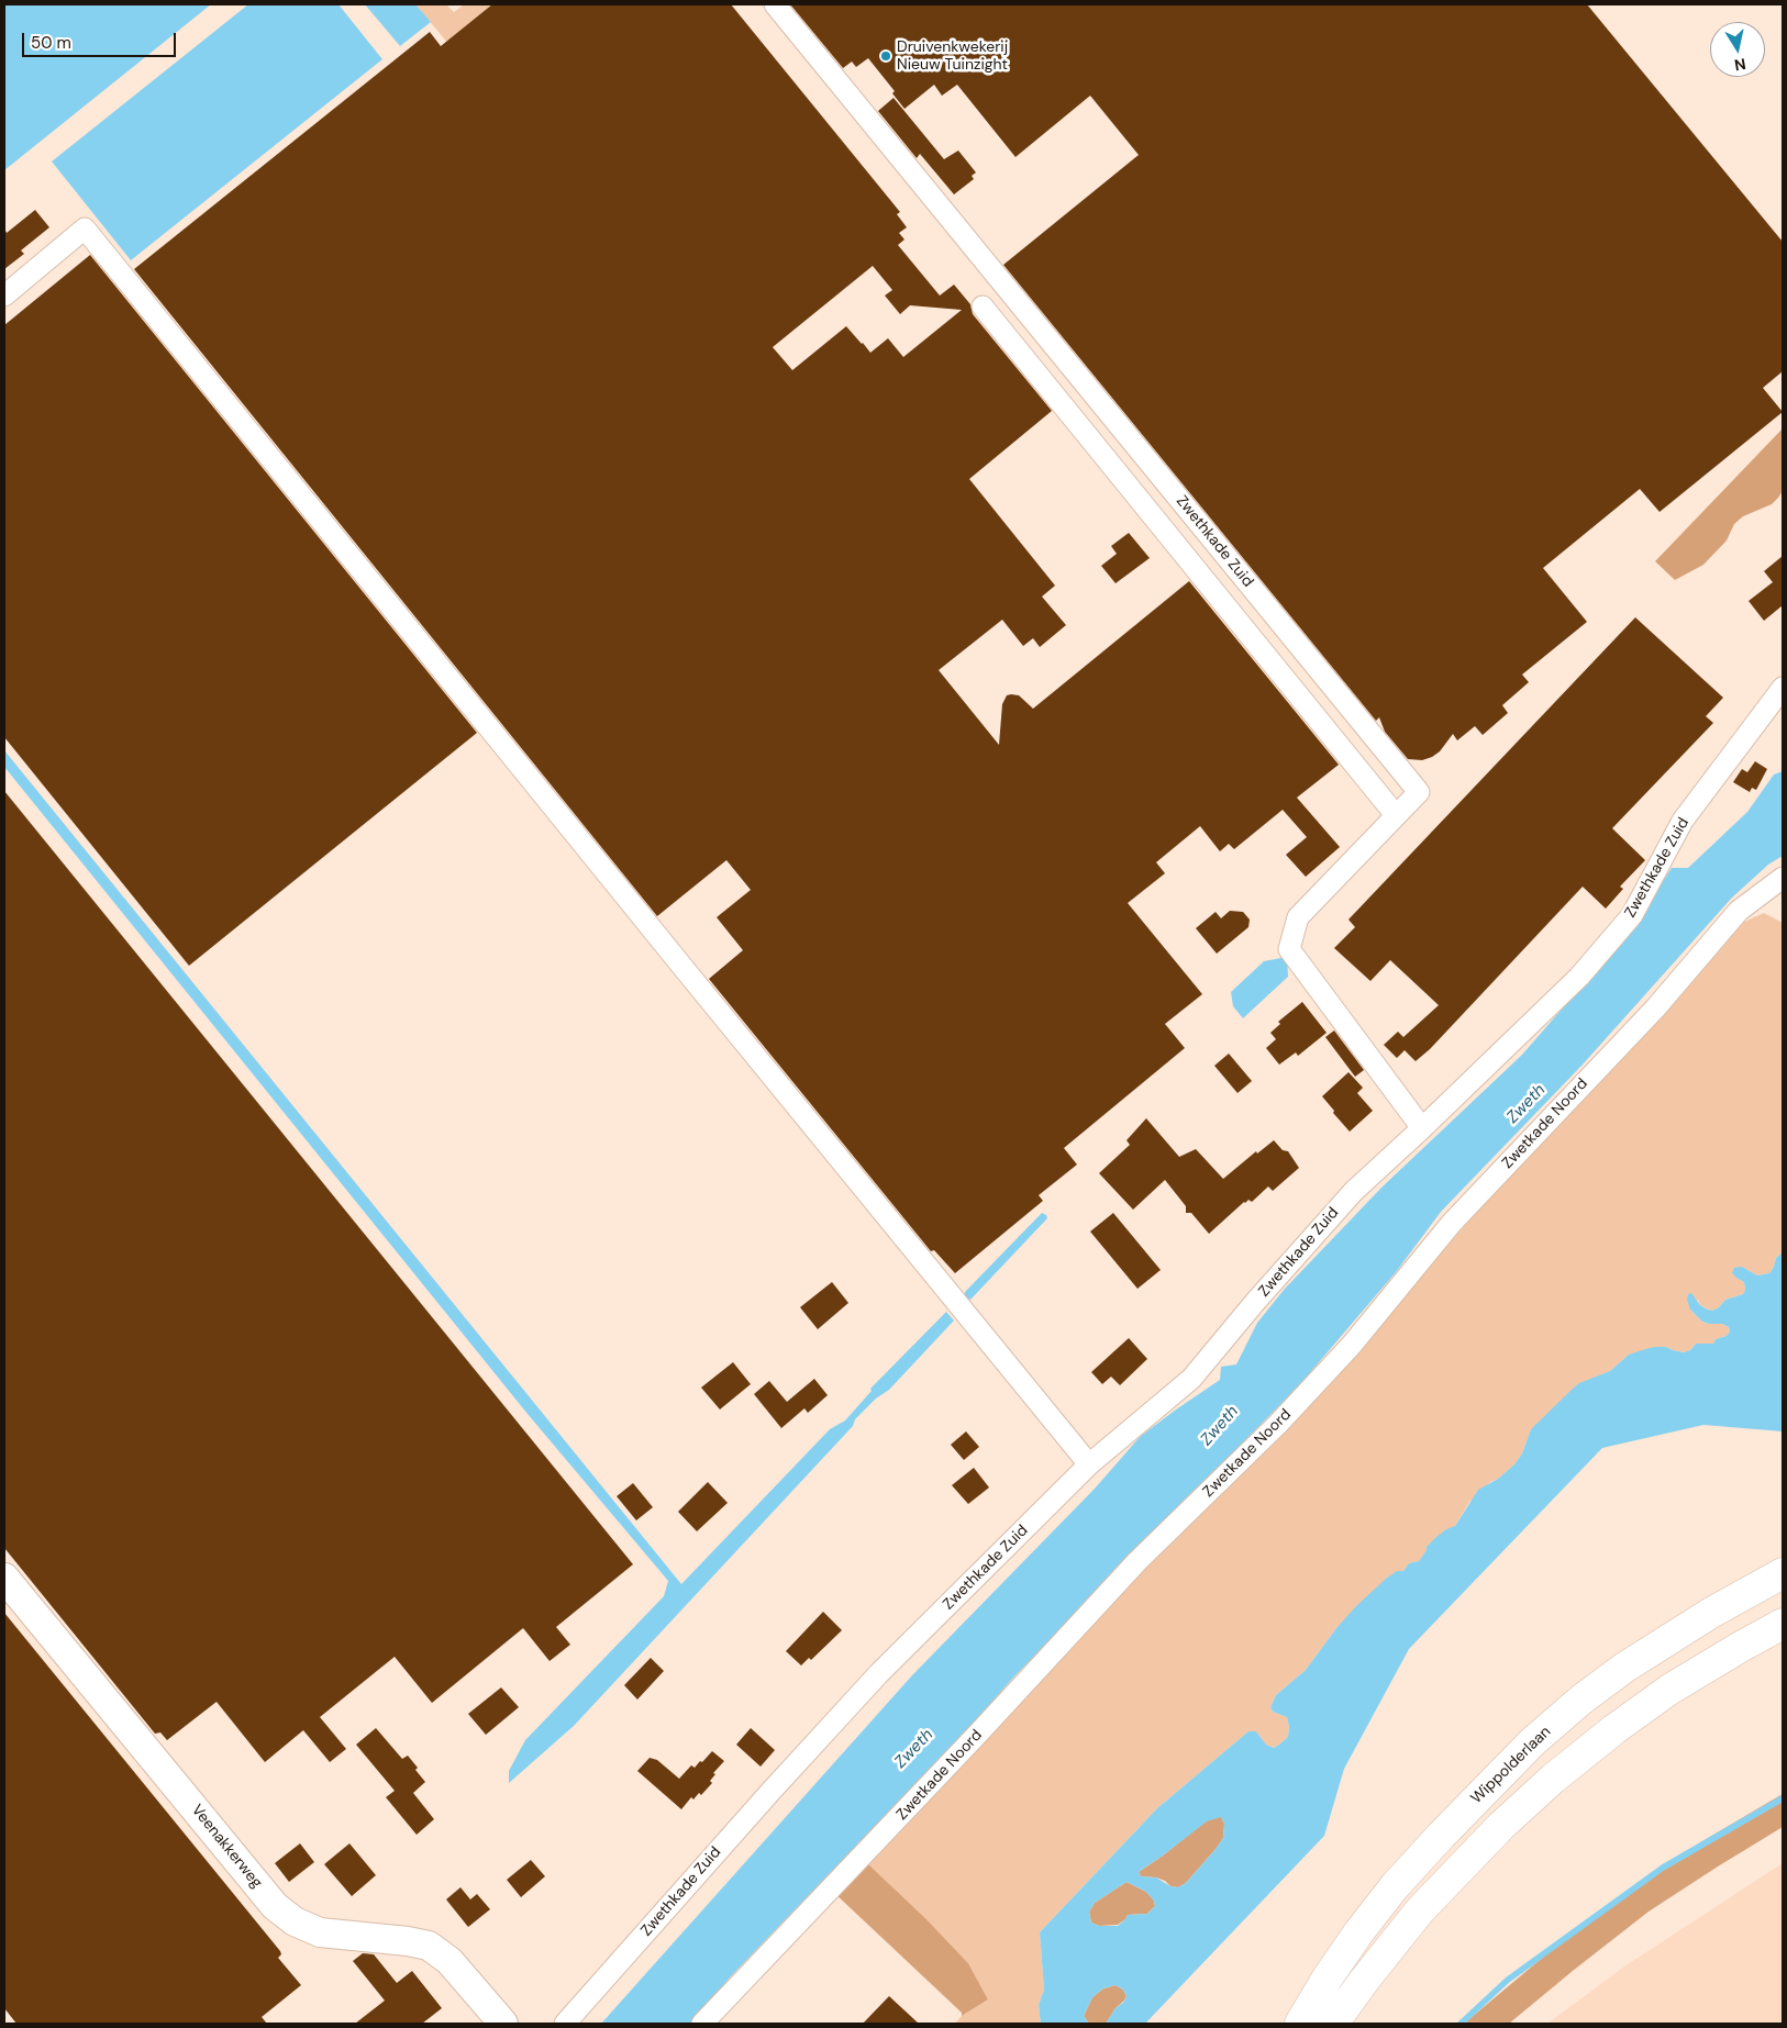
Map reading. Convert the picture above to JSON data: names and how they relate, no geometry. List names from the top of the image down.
{
  "streets": {
    "main road": ["Wippolderlaan"],
    "street": ["Zwethkade Zuid", "Zwetkade Noord", "Veenakkerweg"]
  },
  "water": ["Zweth"],
  "places": ["Druivenkwekerij Nieuw Tuinzight"],
  "scale_bar": "50 m",
  "north": "bottom"
}
